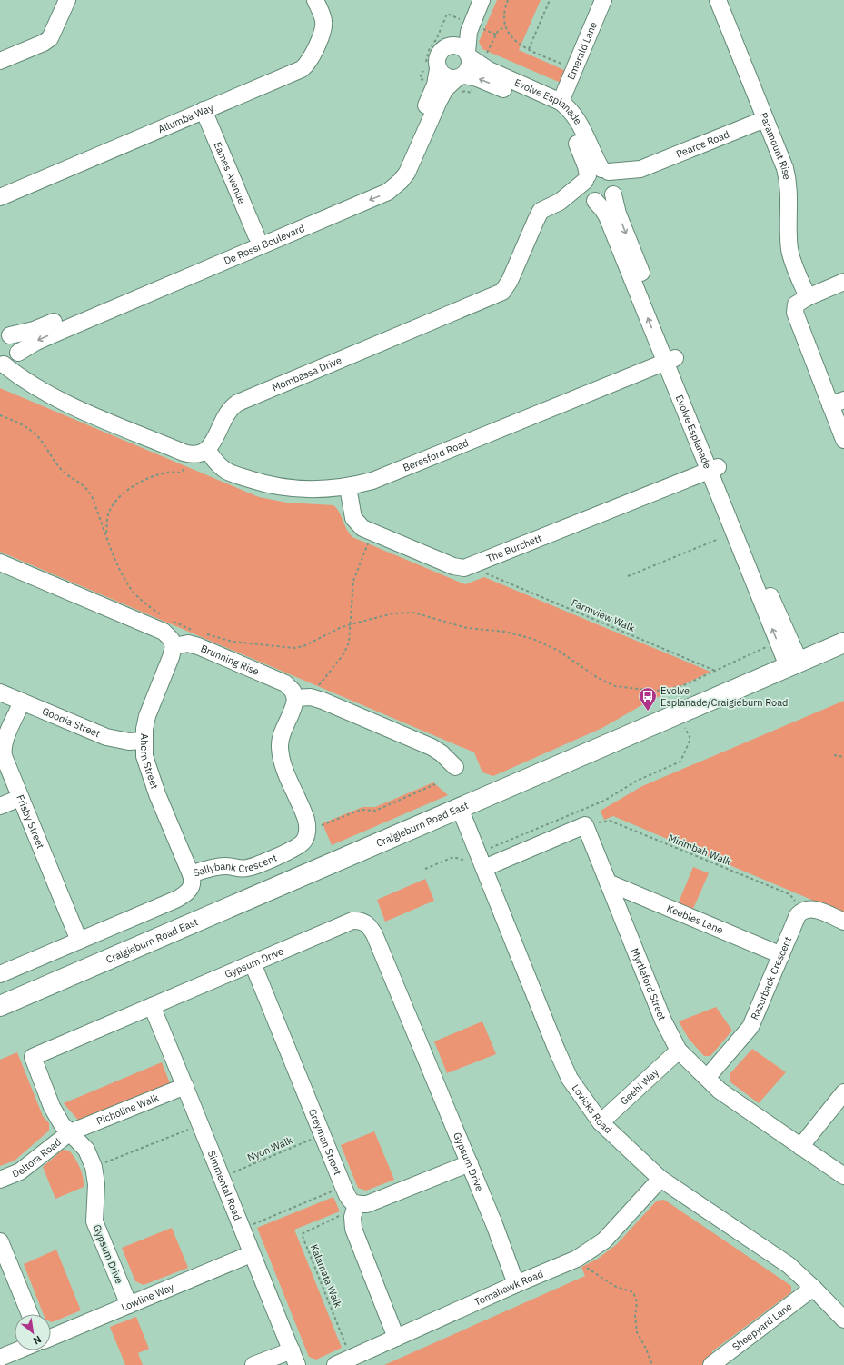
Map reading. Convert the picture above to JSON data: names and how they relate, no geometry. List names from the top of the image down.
{
  "streets": {
    "main road": ["Craigieburn Road East"],
    "street": [
      "Emerald Lane",
      "Evolve Esplanade",
      "Allumba Way",
      "Pearce Road",
      "Paramount Rise",
      "Eames Avenue",
      "De Rossi Boulevard",
      "Mombassa Drive",
      "Beresford Road",
      "The Burchett",
      "Brunning Rise",
      "Goodia Street",
      "Ahern Street",
      "Frisby Street",
      "Sallybank Crescent",
      "Keebles Lane",
      "Gypsum Drive",
      "Razorback Crescent",
      "Myrtleford Street",
      "Geehi Way",
      "Lovicks Road",
      "Picholine Walk",
      "Greyman Street",
      "Deltora Road",
      "Simmental Road",
      "Tomahawk Road",
      "Lowline Way",
      "Sheepyard Lane"
    ],
    "path": [
      "Farmview Walk",
      "Mirimbah Walk",
      "Nyon Walk",
      "Kalamata Walk"
    ]
  },
  "crossings": [
    ["Emerald Lane", "Evolve Esplanade"],
    ["Evolve Esplanade", "Pearce Road"],
    ["Evolve Esplanade", "De Rossi Boulevard"],
    ["Evolve Esplanade", "Mombassa Drive"],
    ["Evolve Esplanade", "Beresford Road"],
    ["Evolve Esplanade", "The Burchett"],
    ["Evolve Esplanade", "Craigieburn Road East"],
    ["Allumba Way", "Eames Avenue"],
    ["Pearce Road", "Paramount Rise"],
    ["Pearce Road", "Mombassa Drive"],
    ["Eames Avenue", "De Rossi Boulevard"],
    ["Mombassa Drive", "Beresford Road"],
    ["Beresford Road", "The Burchett"],
    ["Brunning Rise", "Ahern Street"],
    ["Brunning Rise", "Sallybank Crescent"],
    ["Goodia Street", "Ahern Street"],
    ["Goodia Street", "Frisby Street"],
    ["Ahern Street", "Sallybank Crescent"],
    ["Frisby Street", "Sallybank Crescent"],
    ["Craigieburn Road East", "Lovicks Road"],
    ["Mirimbah Walk", "Razorback Crescent"],
    ["Mirimbah Walk", "Myrtleford Street"],
    ["Keebles Lane", "Razorback Crescent"],
    ["Keebles Lane", "Myrtleford Street"],
    ["Gypsum Drive", "Picholine Walk"],
    ["Gypsum Drive", "Greyman Street"],
    ["Gypsum Drive", "Deltora Road"],
    ["Gypsum Drive", "Simmental Road"],
    ["Gypsum Drive", "Tomahawk Road"],
    ["Gypsum Drive", "Lowline Way"],
    ["Razorback Crescent", "Myrtleford Street"],
    ["Myrtleford Street", "Geehi Way"],
    ["Geehi Way", "Lovicks Road"],
    ["Lovicks Road", "Tomahawk Road"],
    ["Lovicks Road", "Sheepyard Lane"],
    ["Picholine Walk", "Deltora Road"],
    ["Picholine Walk", "Simmental Road"],
    ["Greyman Street", "Nyon Walk"],
    ["Nyon Walk", "Simmental Road"],
    ["Simmental Road", "Lowline Way"],
    ["Kalamata Walk", "Tomahawk Road"]
  ],
  "places": {
    "bus stop": ["Evolve Esplanade/Craigieburn Road"]
  },
  "north": "bottom right"
}
